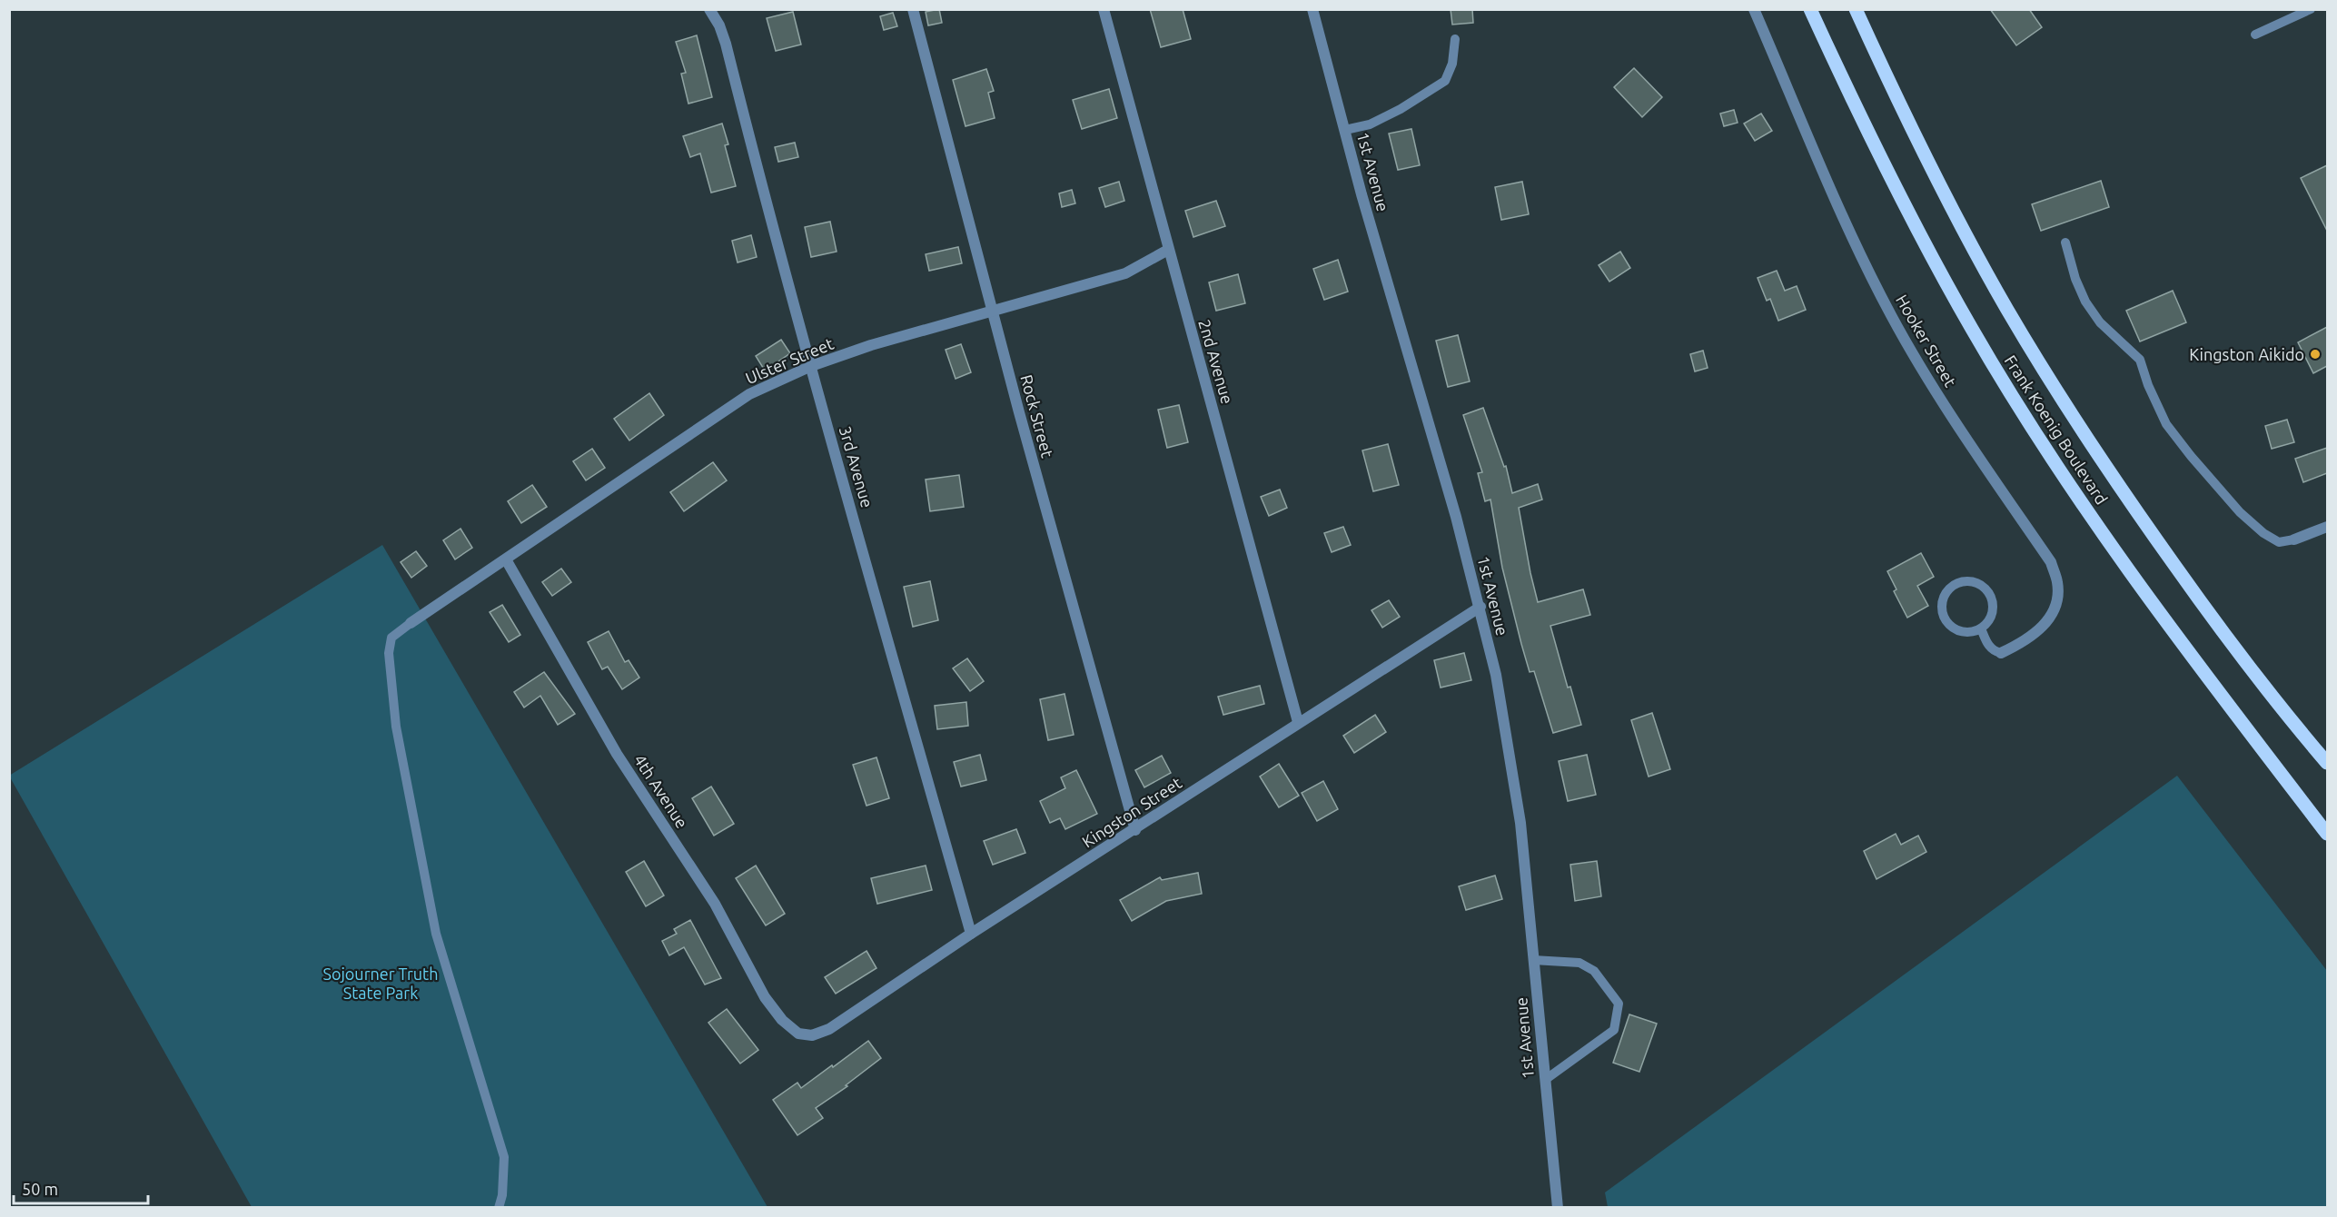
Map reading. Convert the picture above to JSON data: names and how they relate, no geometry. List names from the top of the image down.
{
  "streets": {
    "main road": ["Frank Koenig Boulevard"],
    "street": [
      "1st Avenue",
      "Hooker Street",
      "Ulster Street",
      "2nd Avenue",
      "Rock Street",
      "3rd Avenue",
      "4th Avenue",
      "Kingston Street"
    ]
  },
  "crossings": [
    ["1st Avenue", "Kingston Street"],
    ["Ulster Street", "2nd Avenue"],
    ["Ulster Street", "Rock Street"],
    ["Ulster Street", "3rd Avenue"],
    ["Ulster Street", "4th Avenue"],
    ["2nd Avenue", "Kingston Street"],
    ["Rock Street", "Kingston Street"],
    ["3rd Avenue", "Kingston Street"],
    ["4th Avenue", "Kingston Street"]
  ],
  "parks": ["Sojourner Truth State Park"],
  "places": ["Kingston Aikido"],
  "scale_bar": "50 m"
}
